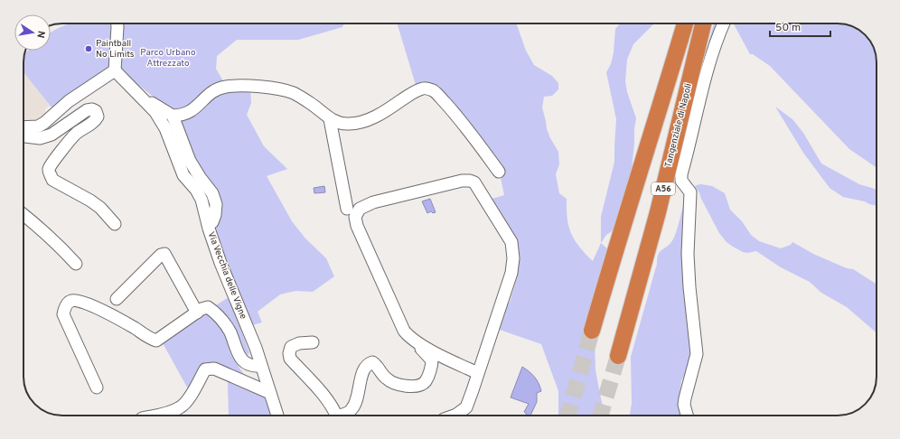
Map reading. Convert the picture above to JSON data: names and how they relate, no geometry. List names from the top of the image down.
{
  "streets": {
    "highway": ["Tangenziale di Napoli", "A56"],
    "street": ["Via Vecchia delle Vigne"]
  },
  "parks": ["Parco Urbano Attrezzato"],
  "places": ["Paintball No Limits"],
  "scale_bar": "50 m",
  "north": "right"
}
